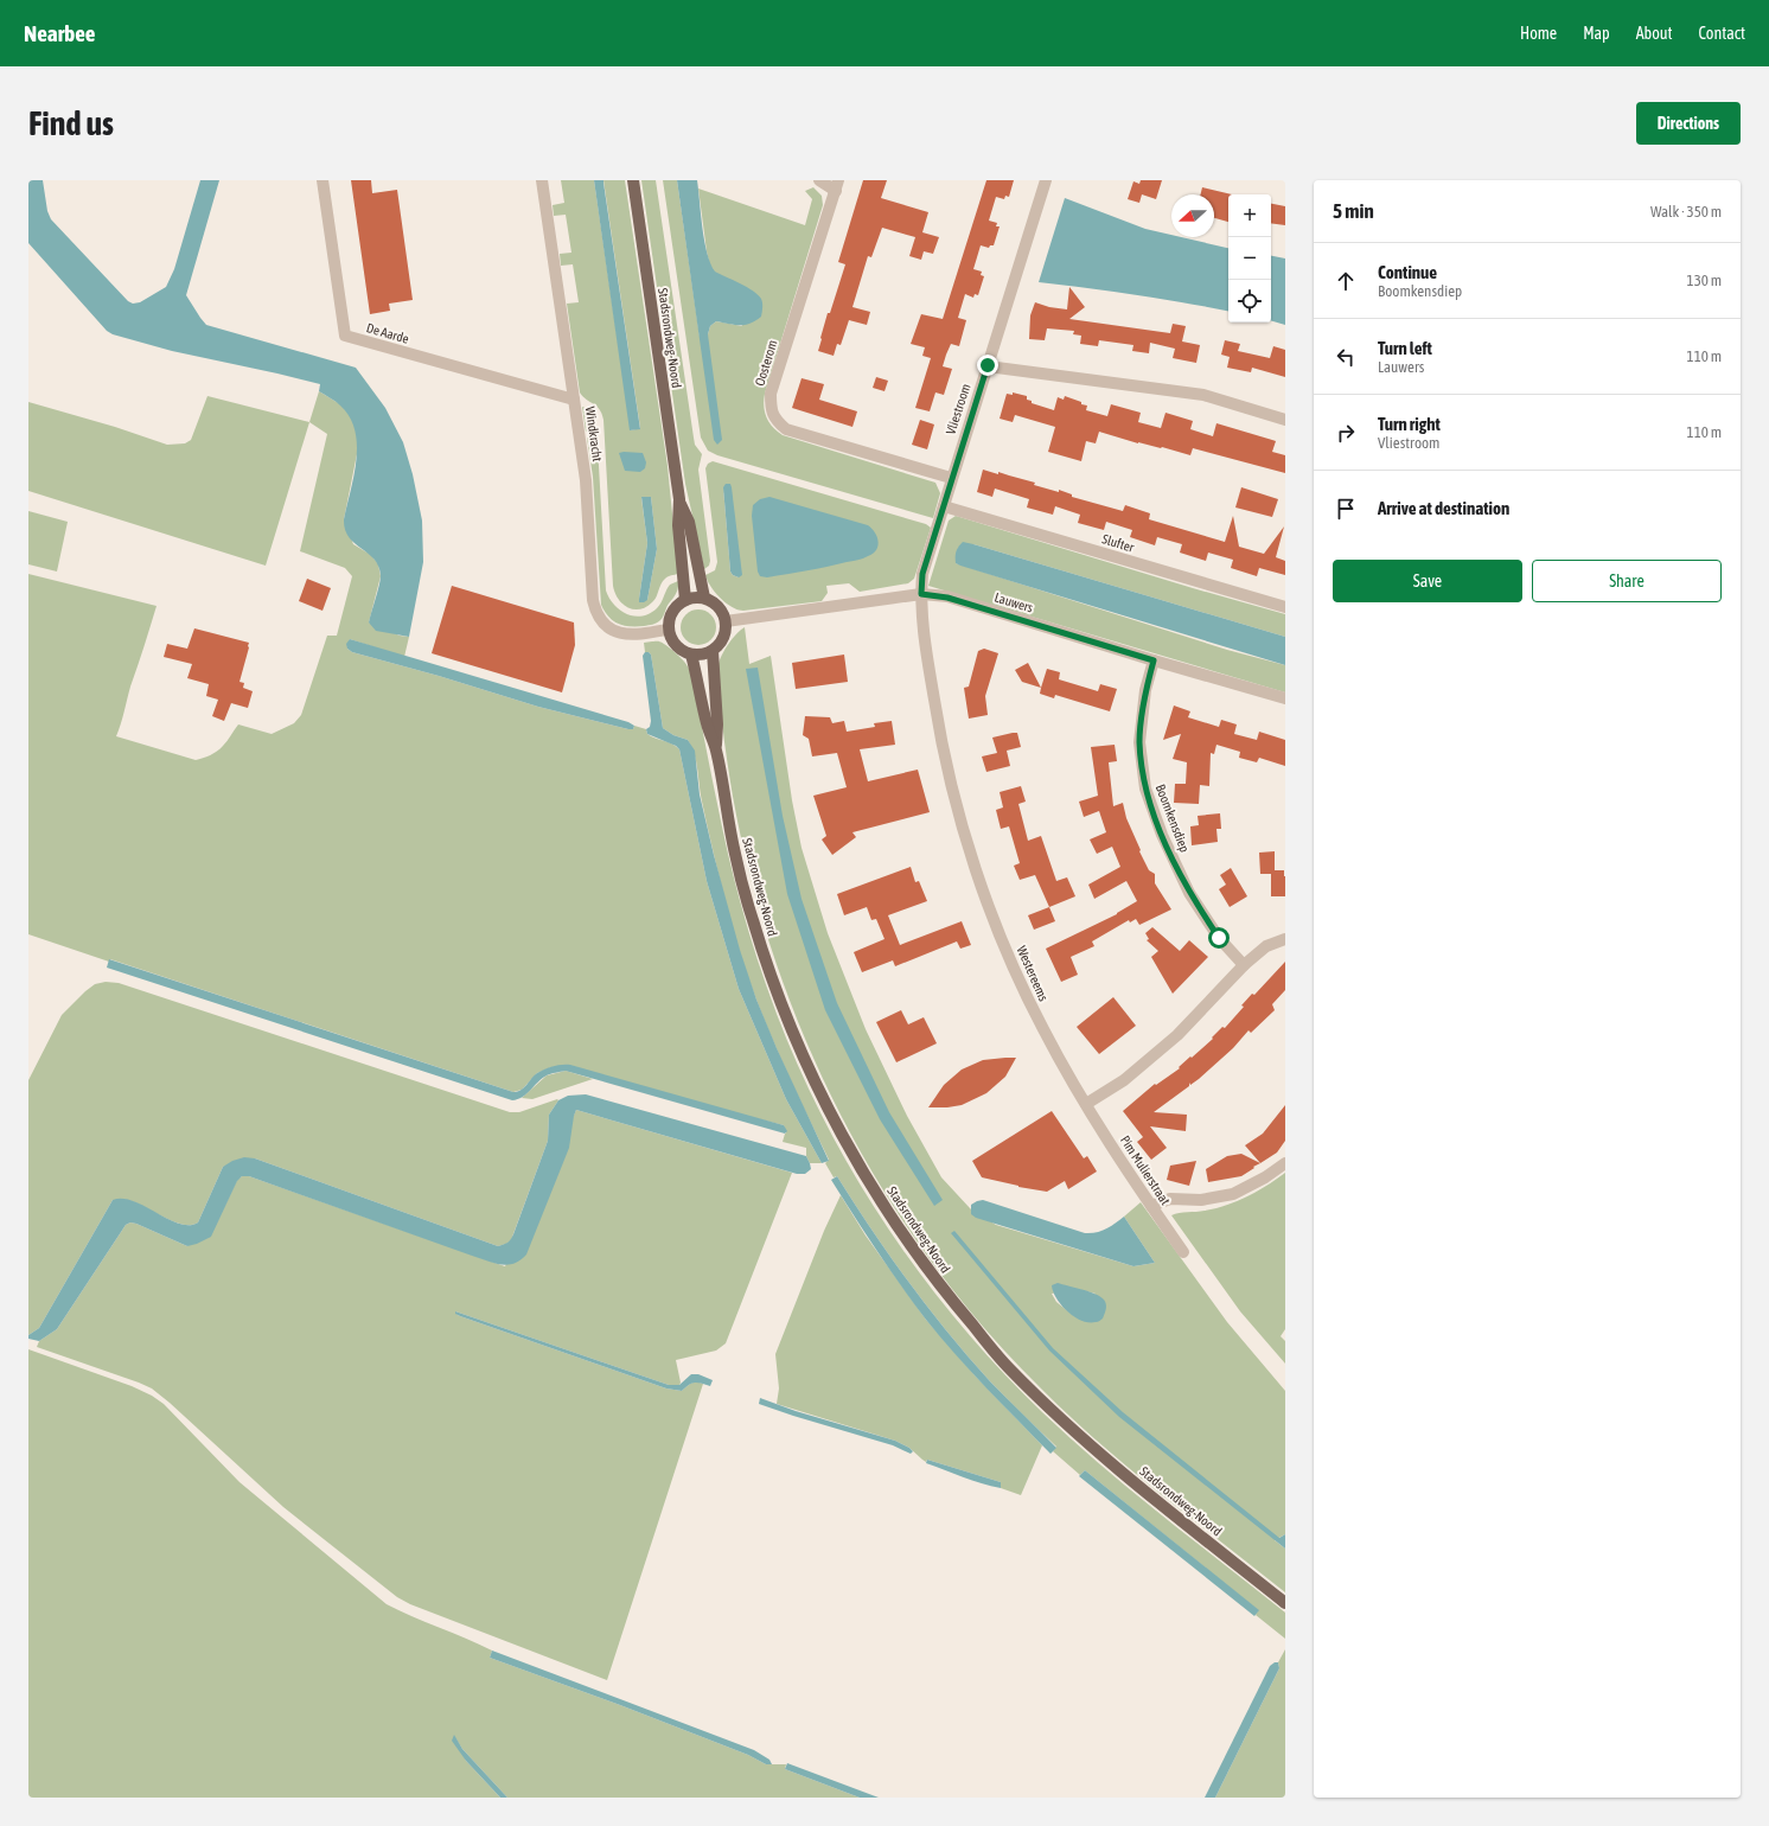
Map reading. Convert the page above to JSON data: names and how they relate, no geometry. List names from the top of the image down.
{
  "streets": {
    "main road": ["Stadsrondweg-Noord"],
    "street": [
      "De Aarde",
      "Oosterom",
      "Vliestroom",
      "Windkracht",
      "Slufter",
      "Lauwers",
      "Boomkensdiep",
      "Westereems",
      "Pim Mulierstraat"
    ]
  },
  "crossings": [
    ["De Aarde", "Windkracht"],
    ["Stadsrondweg-Noord", "Windkracht"],
    ["Stadsrondweg-Noord", "Lauwers"],
    ["Oosterom", "Vliestroom"],
    ["Vliestroom", "Slufter"],
    ["Vliestroom", "Lauwers"],
    ["Vliestroom", "Westereems"],
    ["Windkracht", "Lauwers"],
    ["Lauwers", "Boomkensdiep"],
    ["Lauwers", "Westereems"],
    ["Westereems", "Pim Mulierstraat"]
  ],
  "north": "left",
  "page": {
    "header": "Nearbee",
    "nav": [
      "Home",
      "Map",
      "About",
      "Contact"
    ],
    "buttons": [
      "Directions",
      ["Save", "Share"]
    ],
    "title": "Find us",
    "heading": ["5 min", "Walk · 350 m"],
    "map_buttons": ["+", "−"],
    "list": [
      ["Continue", "Boomkensdiep", "130 m"],
      ["Turn left", "Lauwers", "110 m"],
      ["Turn right", "Vliestroom", "110 m"],
      "Arrive at destination"
    ]
  }
}
